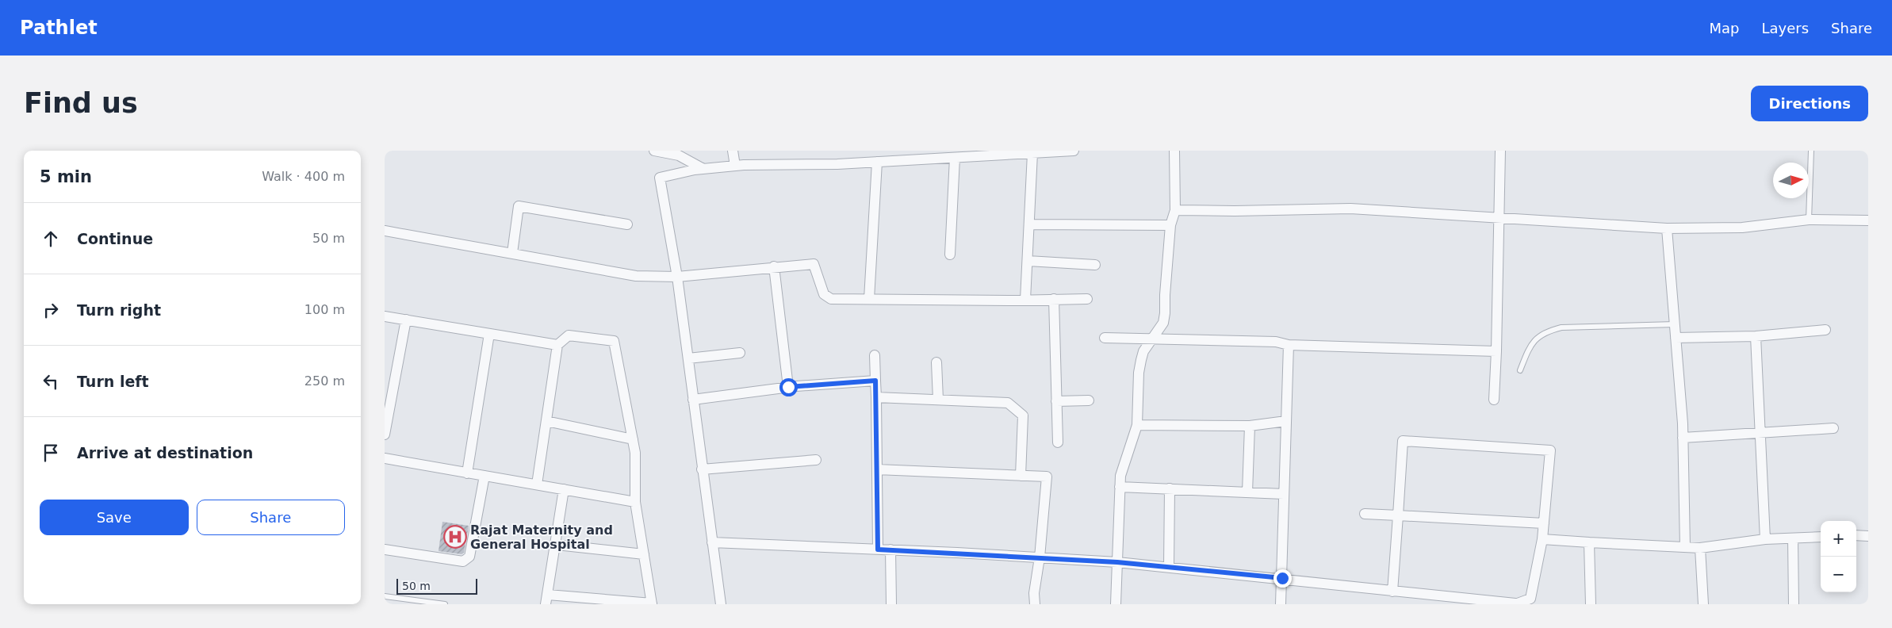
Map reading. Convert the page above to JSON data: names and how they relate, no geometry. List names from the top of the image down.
{
  "places": {
    "hospital": ["Rajat Maternity and General Hospital"]
  },
  "scale_bar": "50 m",
  "north": "right",
  "page": {
    "header": "Pathlet",
    "nav": ["Map", "Layers", "Share"],
    "buttons": [
      "Directions",
      ["Save", "Share"]
    ],
    "title": "Find us",
    "heading": ["5 min", "Walk · 400 m"],
    "list": [
      ["Continue", "50 m"],
      ["Turn right", "100 m"],
      ["Turn left", "250 m"],
      "Arrive at destination"
    ],
    "map_buttons": ["+", "−"],
    "scale": "50 m"
  }
}
